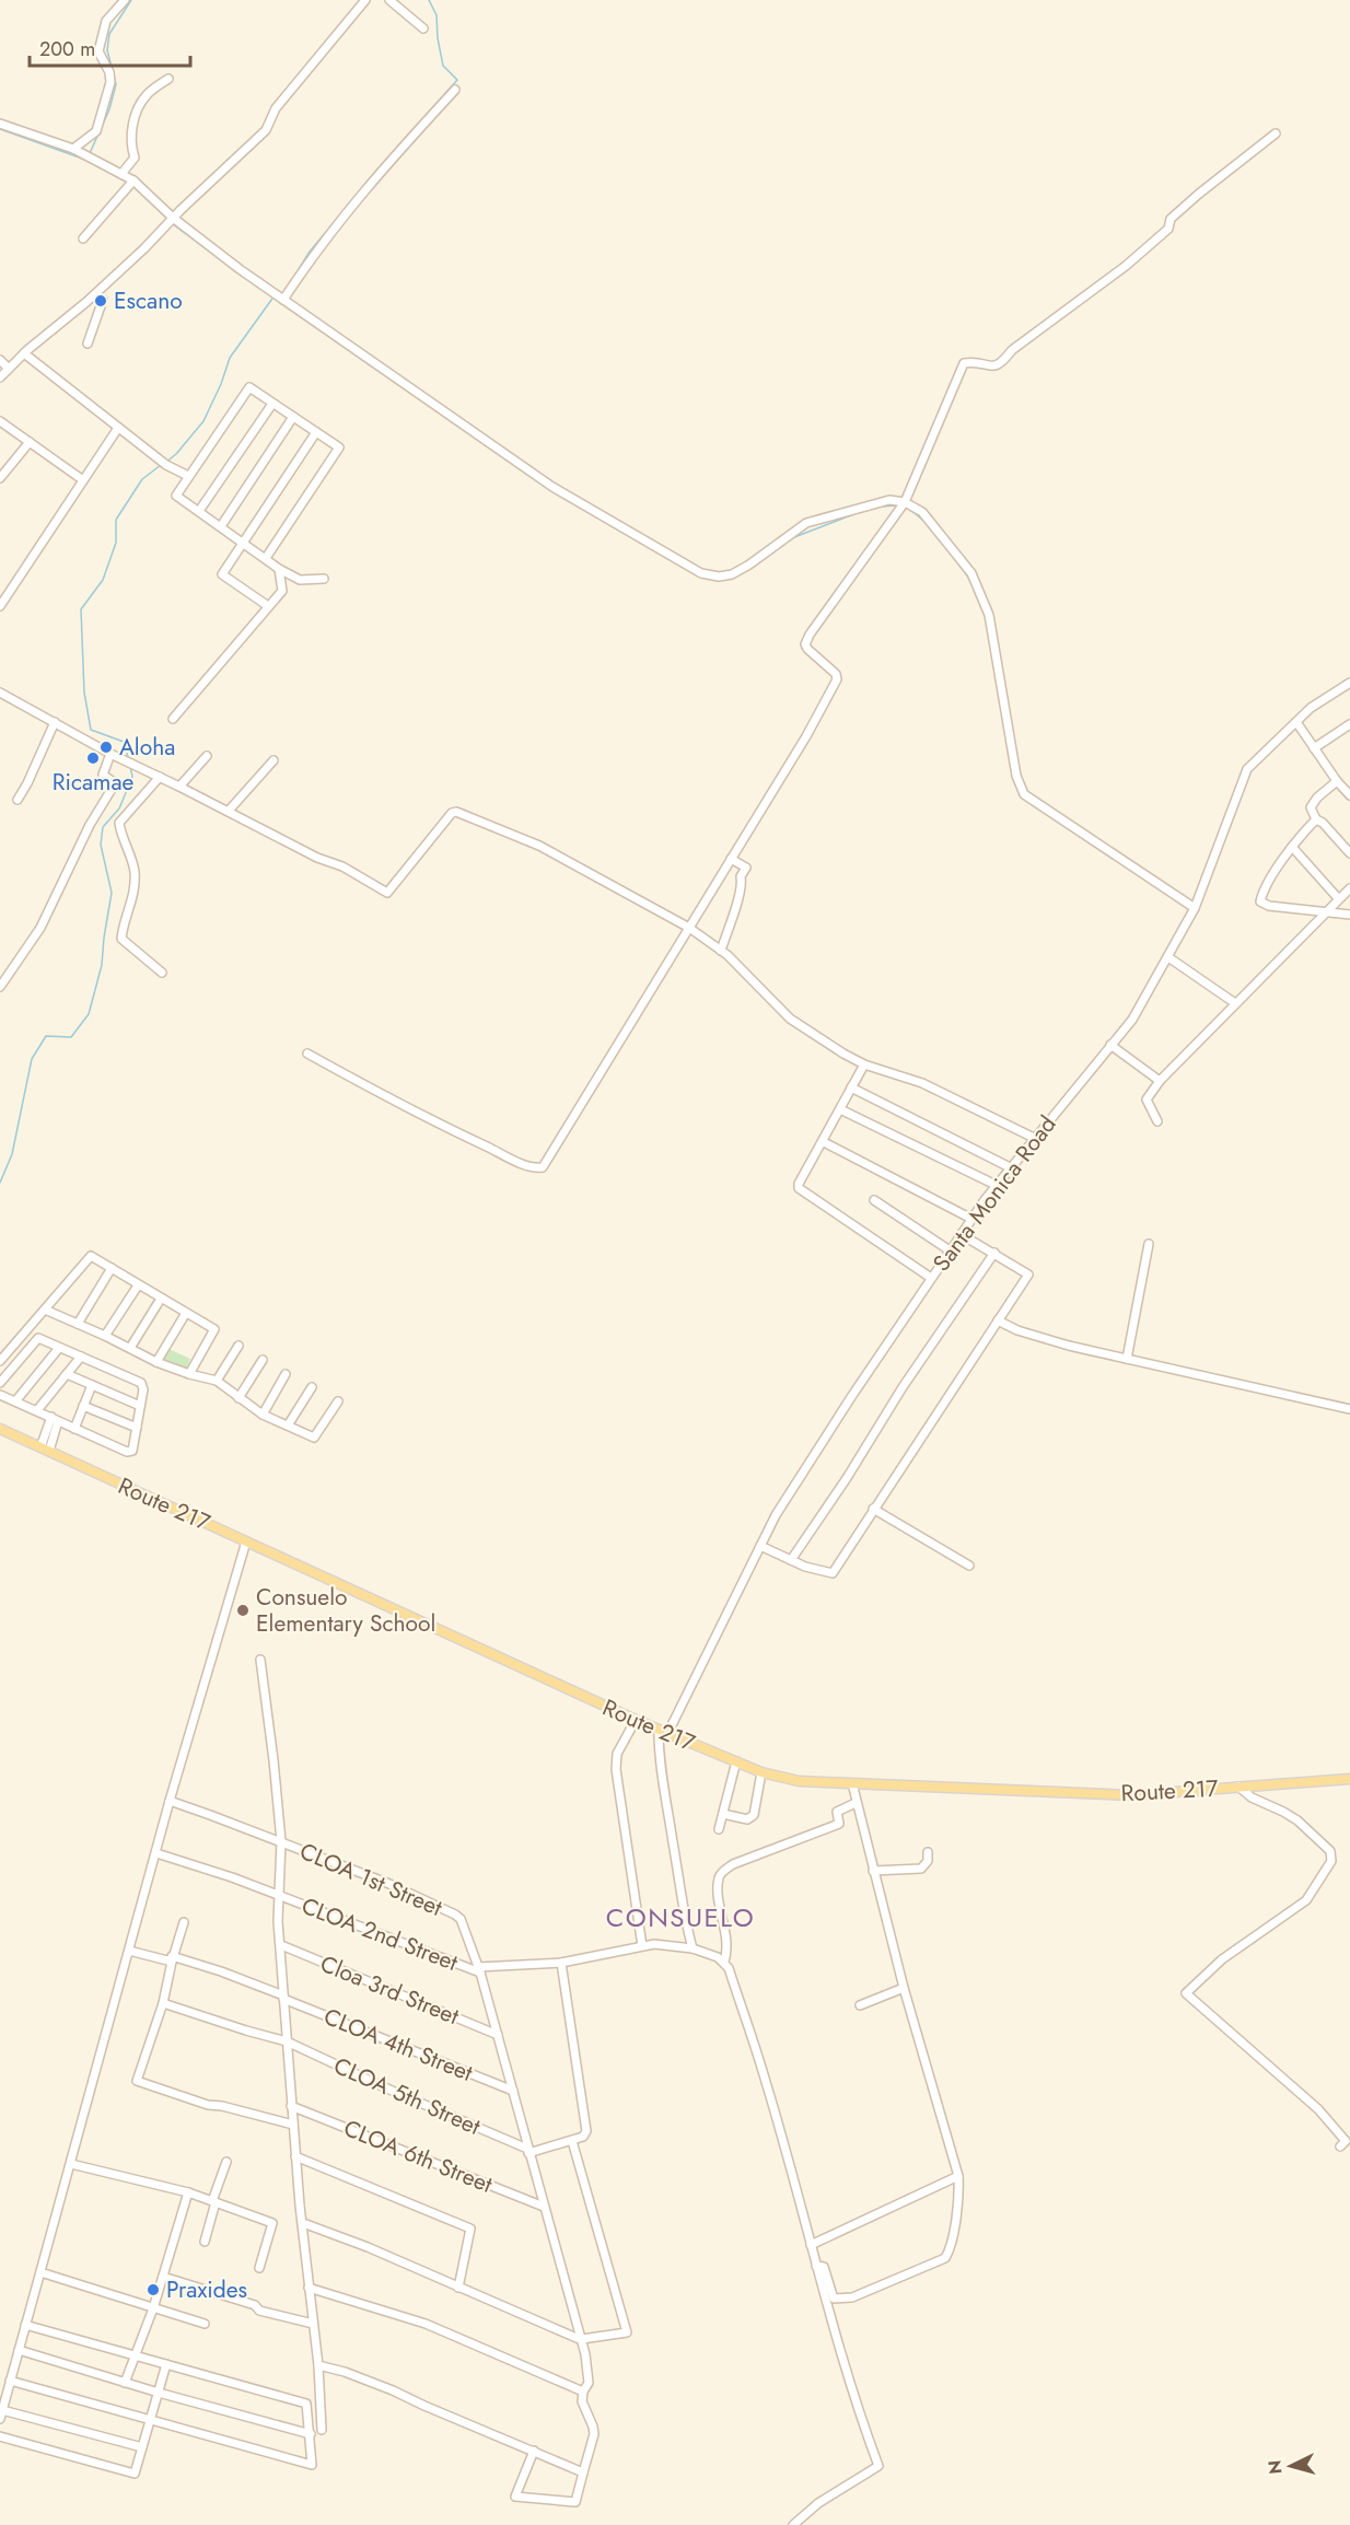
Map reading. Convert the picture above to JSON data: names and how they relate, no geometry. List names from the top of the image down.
{
  "streets": {
    "main road": ["Route 217"],
    "street": [
      "Santa Monica Road",
      "CLOA 1st Street",
      "CLOA 2nd Street",
      "Cloa 3rd Street",
      "CLOA 4th Street",
      "CLOA 5th Street",
      "CLOA 6th Street"
    ]
  },
  "crossings": [
    ["Santa Monica Road", "Route 217"],
    ["CLOA 1st Street", "CLOA 2nd Street"]
  ],
  "districts": ["CONSUELO"],
  "places": [
    "Escano",
    "Aloha",
    "Ricamae",
    "Consuelo Elementary School",
    "Praxides"
  ],
  "scale_bar": "200 m",
  "north": "left"
}
